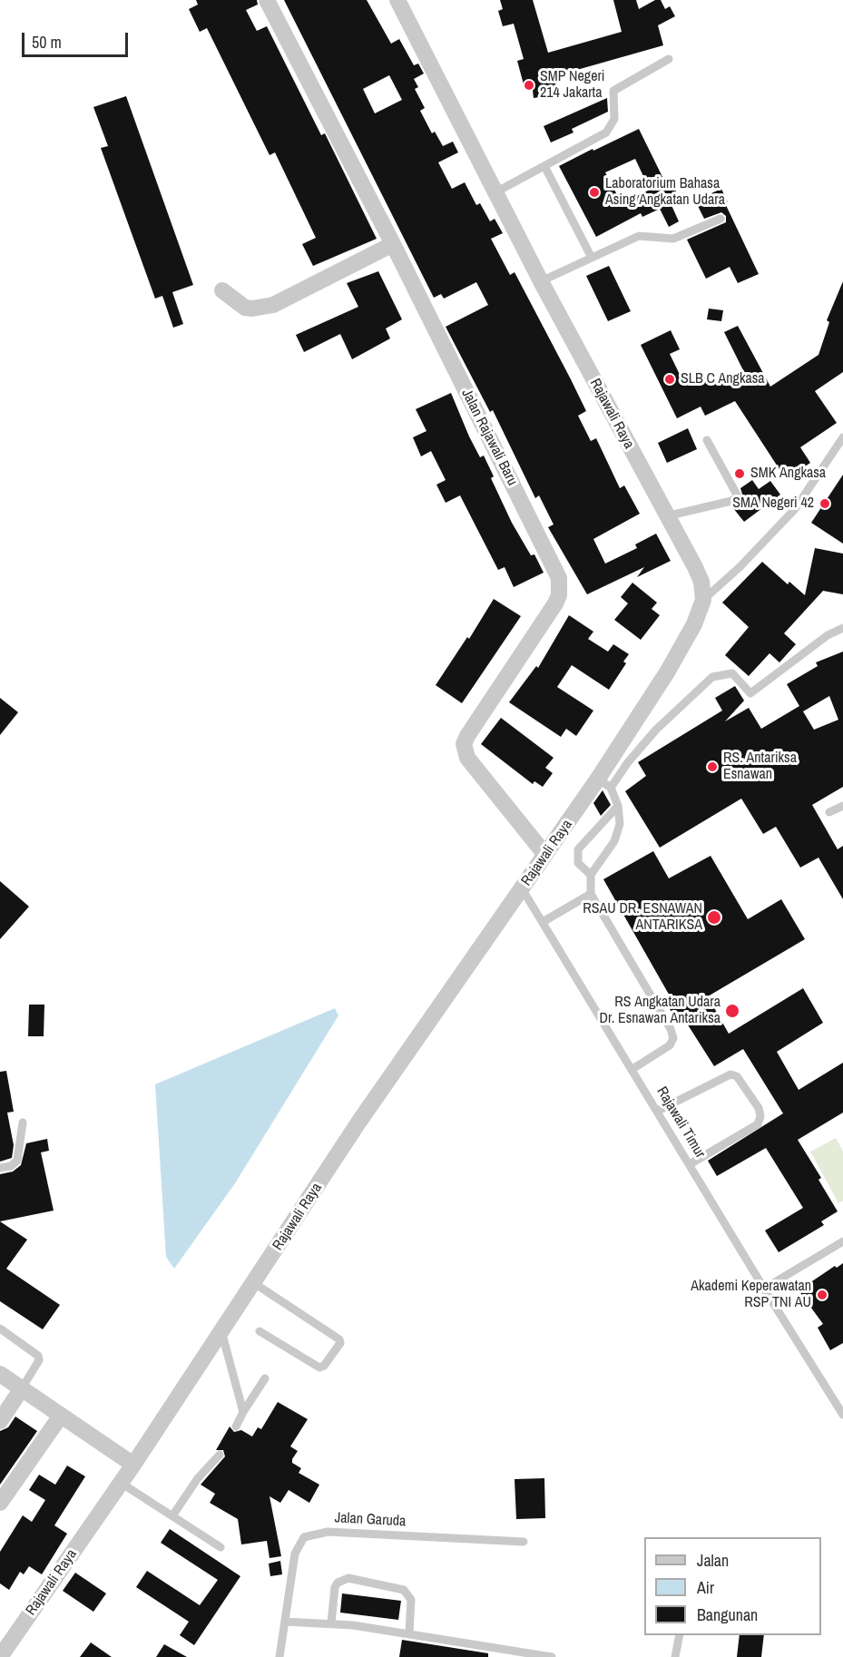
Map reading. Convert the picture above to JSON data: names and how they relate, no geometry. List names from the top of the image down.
{
  "streets": {
    "street": ["Rajawali Raya", "Jalan Rajawali Baru"],
    "lane": ["Rajawali Timur", "Jalan Garuda"]
  },
  "crossings": [
    ["Rajawali Raya", "Jalan Rajawali Baru"],
    ["Rajawali Raya", "Rajawali Timur"]
  ],
  "places": [
    "SMP Negeri 214 Jakarta",
    "Laboratorium Bahasa Asing Angkatan Udara",
    "SLB C Angkasa",
    "SMK Angkasa",
    "SMA Negeri 42",
    "RS. Antariksa Esnawan",
    "RSAU DR. ESNAWAN ANTARIKSA",
    "RS Angkatan Udara Dr. Esnawan Antariksa",
    "Akademi Keperawatan RSP TNI AU"
  ],
  "legend": ["Jalan", "Air", "Bangunan"],
  "scale_bar": "50 m"
}
